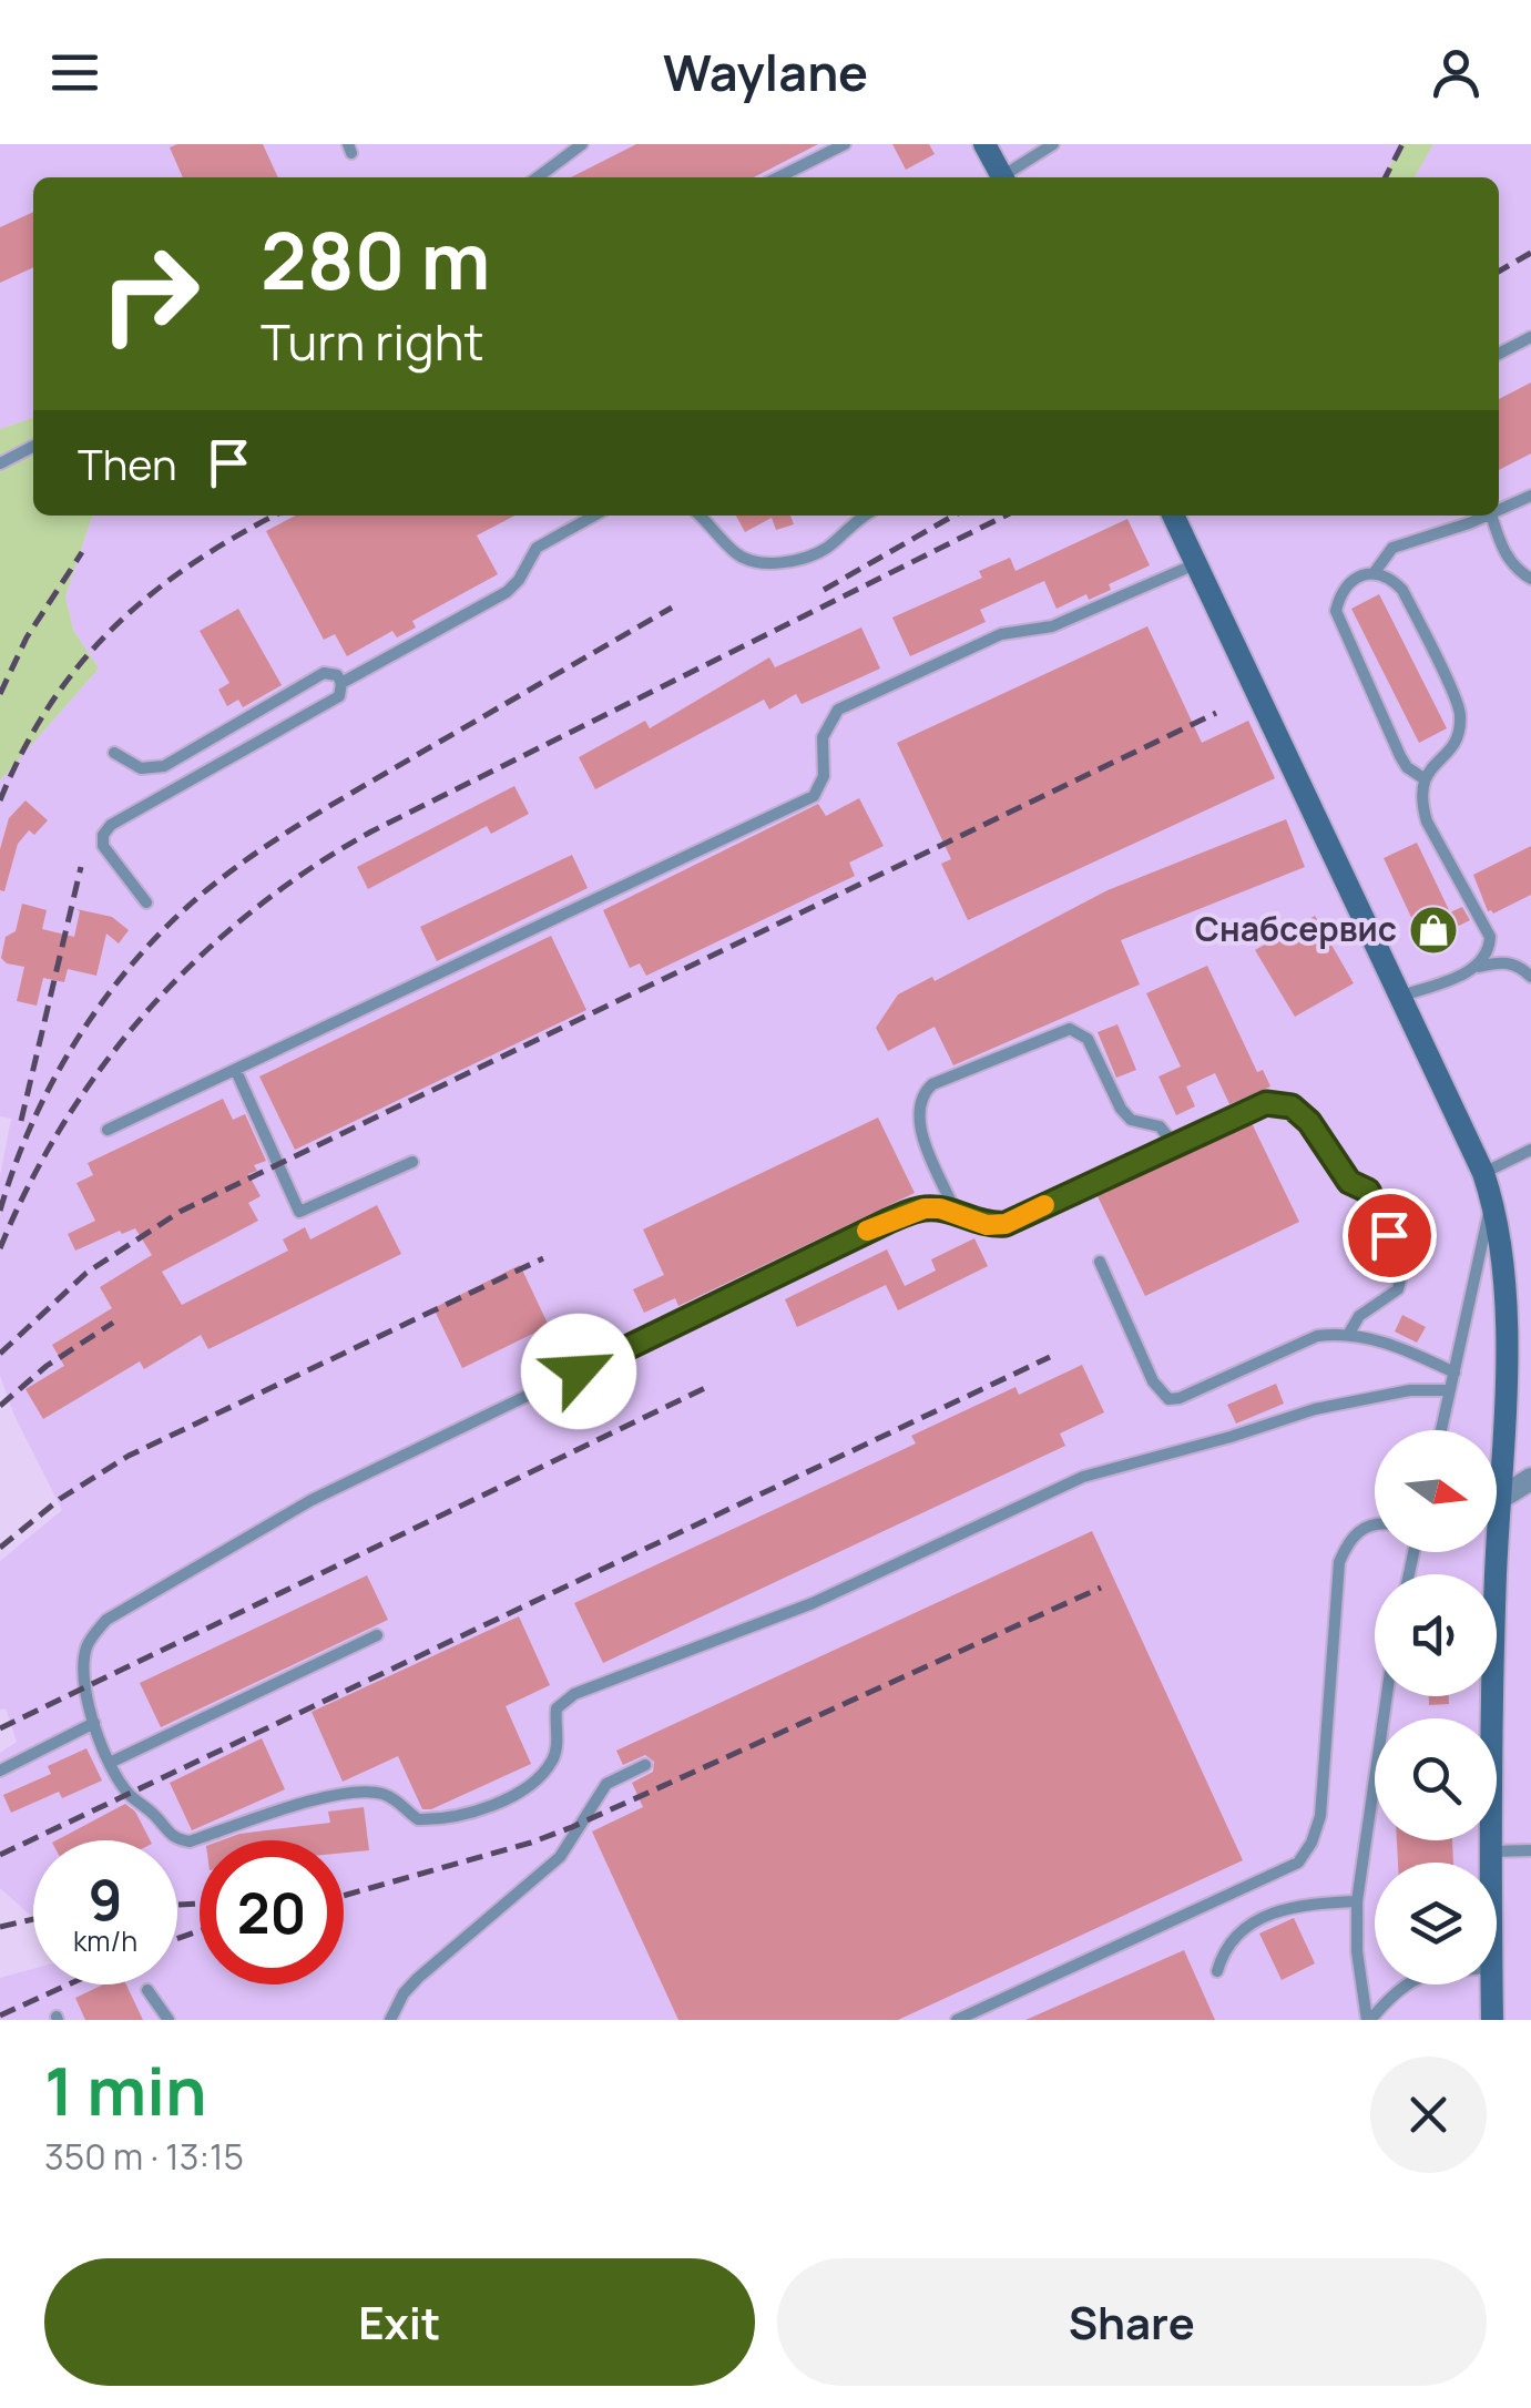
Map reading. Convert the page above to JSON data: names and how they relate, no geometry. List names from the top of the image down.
{
  "places": {
    "shop": ["Снабсервис"]
  },
  "north": "right",
  "page": {
    "header": "Waylane",
    "turn": ["280 m", "Turn right"],
    "then": "Then",
    "speed": "9 km/h",
    "limit": "20",
    "heading": ["1 min", "350 m · 13:15"],
    "buttons": ["Exit", "Share"]
  }
}
